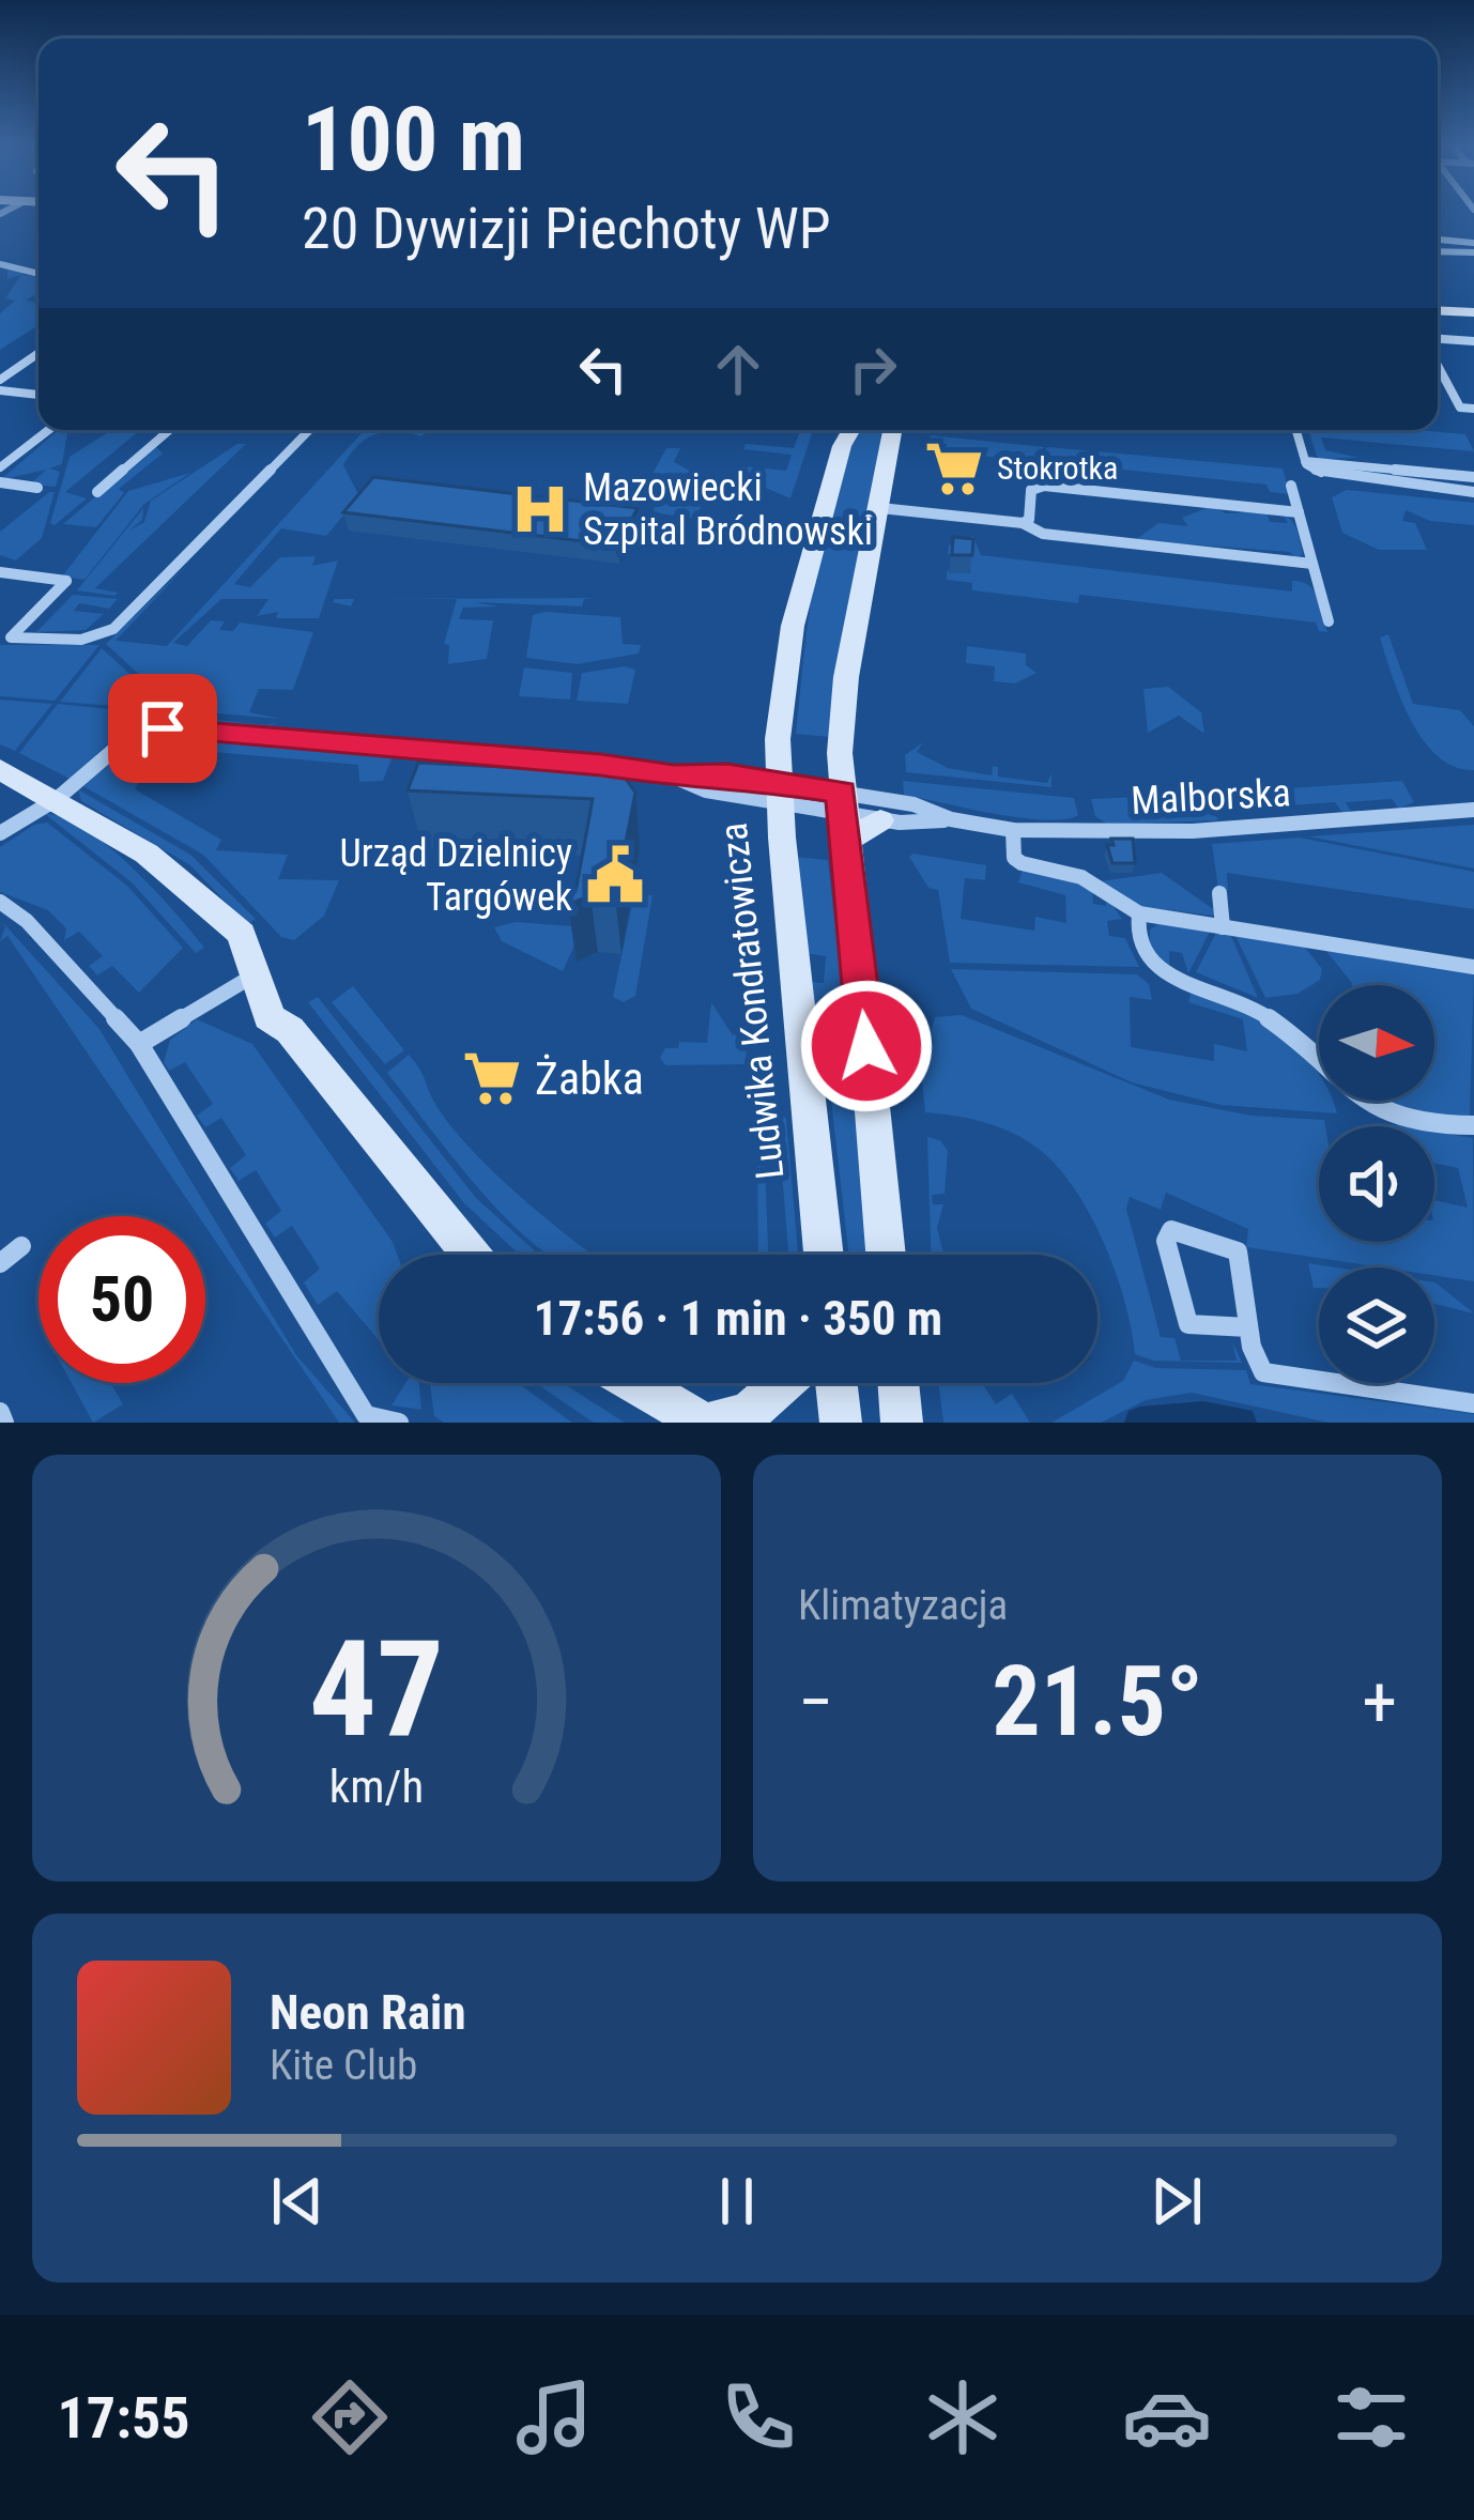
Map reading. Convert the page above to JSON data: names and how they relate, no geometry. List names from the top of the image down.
{
  "streets": {
    "main road": ["Ludwika Kondratowicza"],
    "street": ["Malborska"]
  },
  "crossings": [
    ["Malborska", "Ludwika Kondratowicza"]
  ],
  "places": {
    "supermarket": ["Stokrotka", "Żabka"],
    "hospital": ["Mazowiecki Szpital Bródnowski"],
    "public building": ["Urząd Dzielnicy Targówek"]
  },
  "north": "right",
  "page": {
    "turn": ["100 m", "20 Dywizji Piechoty WP"],
    "limit": "50",
    "trip": "17:56 · 1 min · 350 m",
    "tile": "Klimatyzacja",
    "heat": ["−", "21.5°", "+"],
    "song": ["Neon Rain", "Kite Club"],
    "tabs": "17:55",
    "gauge": ["47", "km/h"]
  }
}
